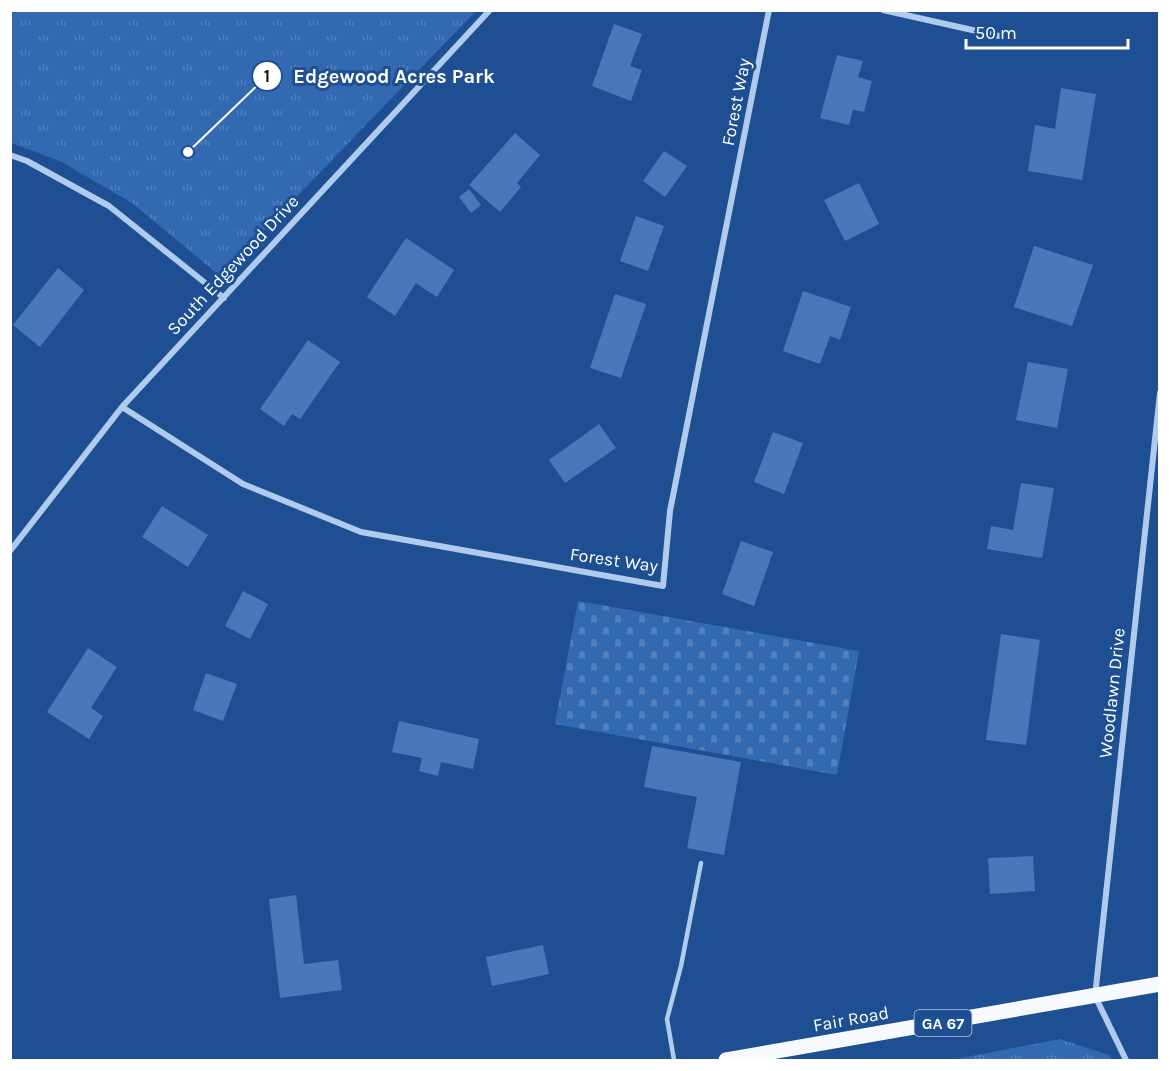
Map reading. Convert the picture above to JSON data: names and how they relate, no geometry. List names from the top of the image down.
{
  "streets": {
    "main road": ["Fair Road", "GA 67"],
    "street": ["Forest Way", "South Edgewood Drive", "Woodlawn Drive"]
  },
  "crossings": [
    ["Forest Way", "South Edgewood Drive"],
    ["Woodlawn Drive", "Fair Road"]
  ],
  "places": ["Edgewood Acres Park"],
  "scale_bar": "50 m"
}
